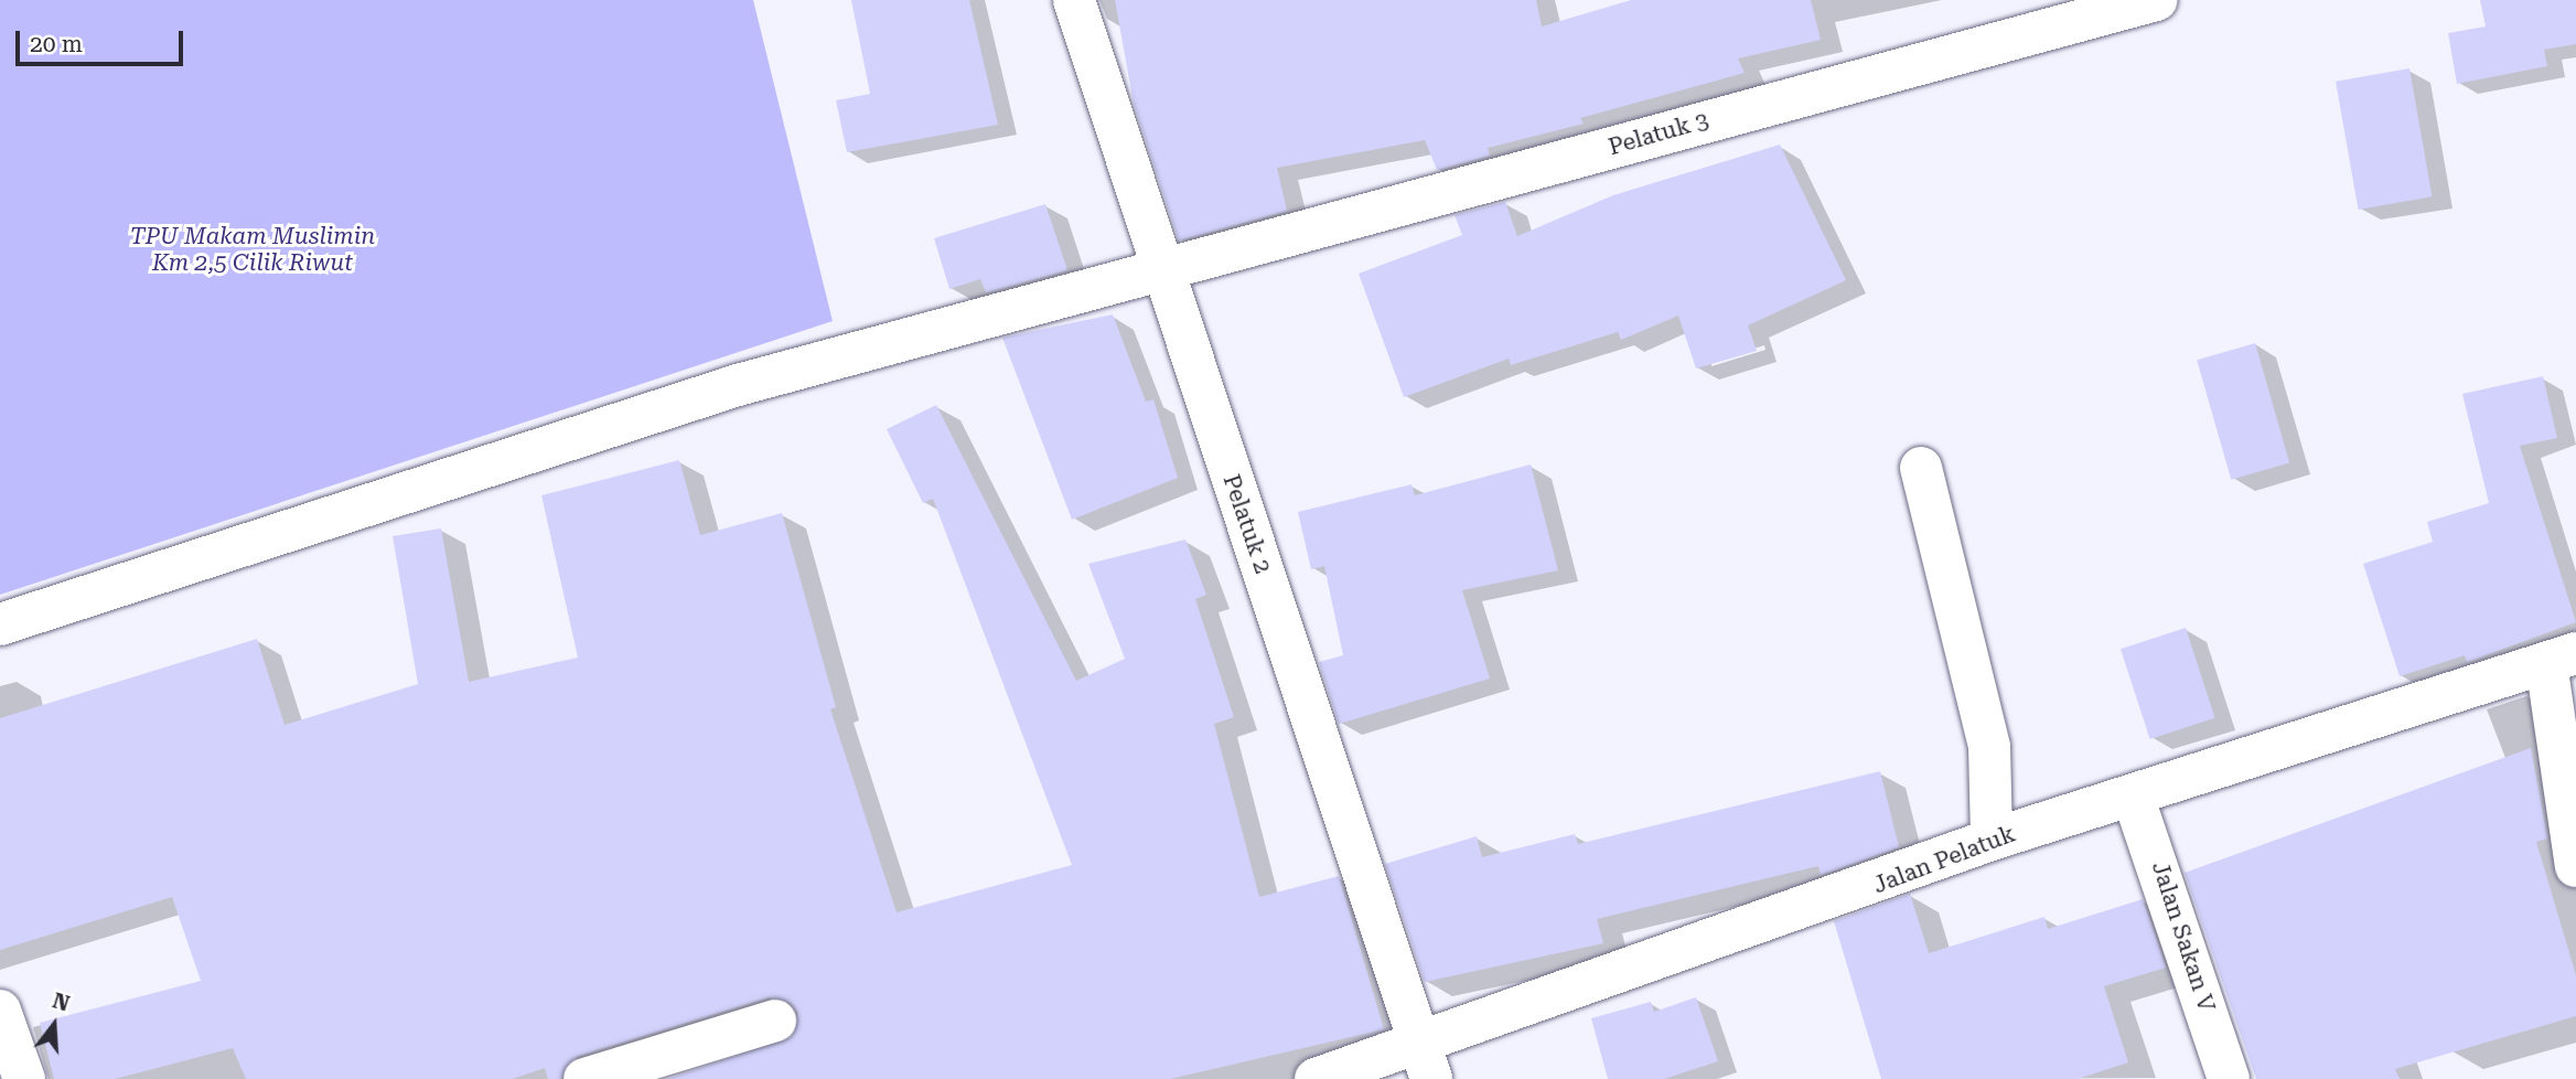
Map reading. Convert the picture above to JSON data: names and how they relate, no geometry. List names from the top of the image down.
{
  "streets": {
    "street": [
      "Pelatuk 3",
      "Pelatuk 2",
      "Jalan Pelatuk",
      "Jalan Sakan V"
    ]
  },
  "crossings": [
    ["Pelatuk 3", "Pelatuk 2"],
    ["Pelatuk 2", "Jalan Pelatuk"],
    ["Jalan Pelatuk", "Jalan Sakan V"]
  ],
  "parks": ["TPU Makam Muslimin Km 2,5 Cilik Riwut"],
  "scale_bar": "20 m",
  "north": "top"
}
